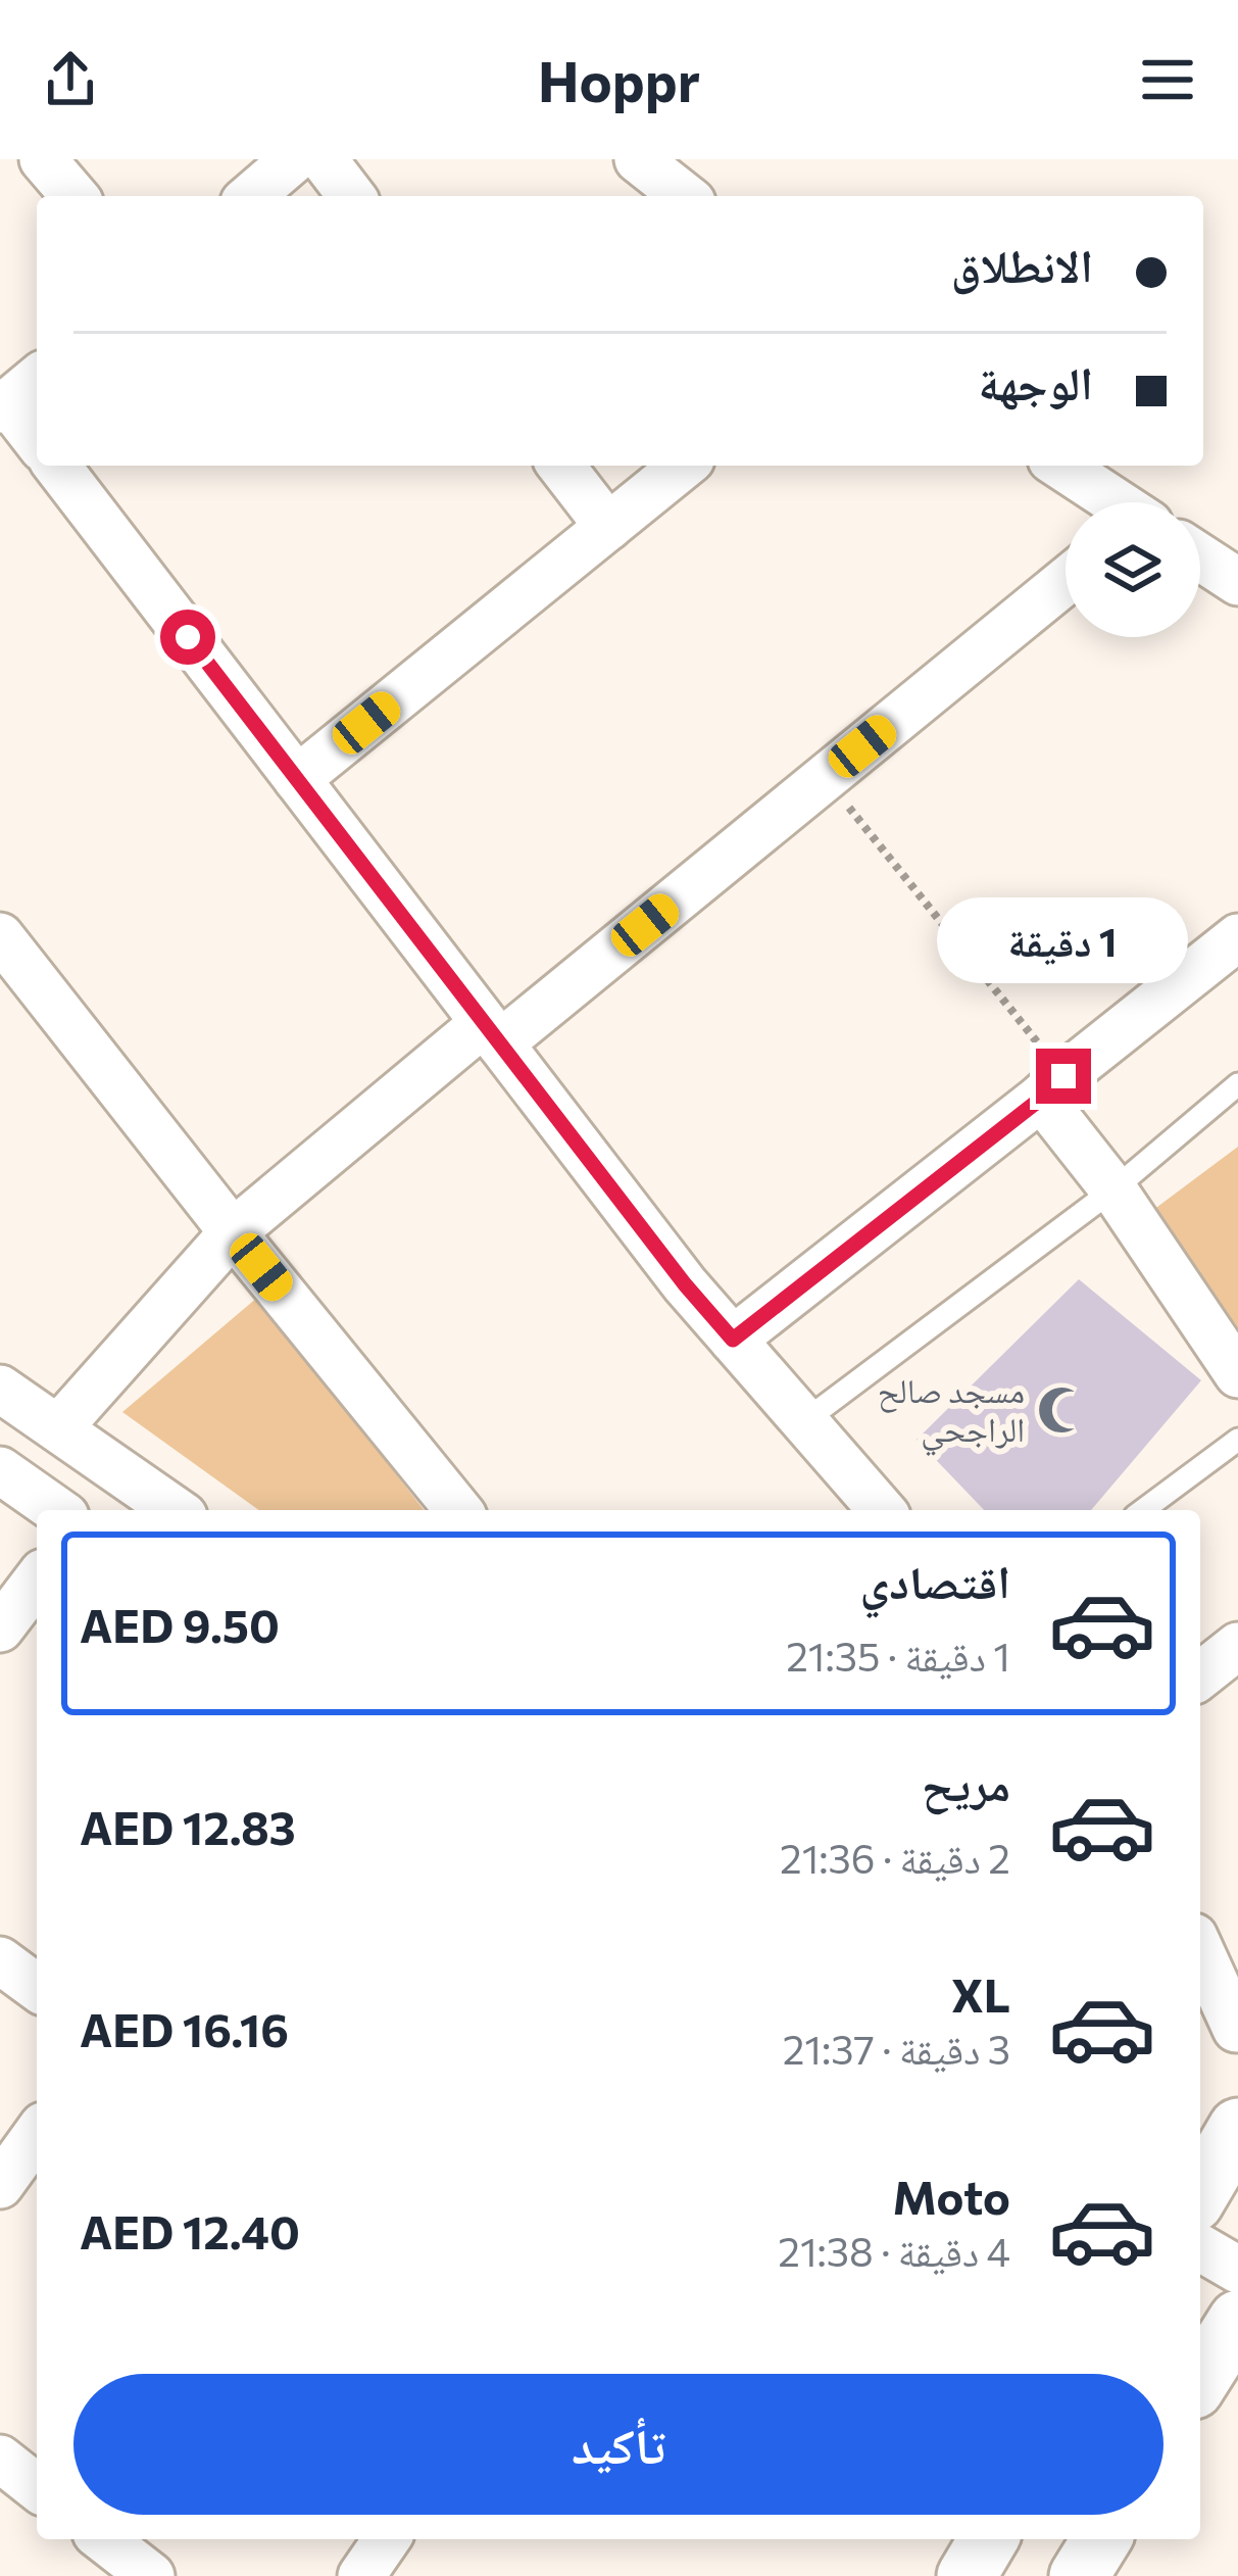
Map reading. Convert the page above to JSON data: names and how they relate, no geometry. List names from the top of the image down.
{
  "places": {
    "mosque": ["مسجد صالح الراجحي"]
  },
  "page": {
    "header": "Hoppr",
    "banner": ["الانطلاق", "الوجهة"],
    "bubble": "1 دقيقة",
    "list": [
      {
        "name": "اقتصادي",
        "note": "1 دقيقة · 21:35",
        "value": "AED 9.50"
      },
      {
        "name": "مريح",
        "note": "2 دقيقة · 21:36",
        "value": "AED 12.83"
      },
      {
        "name": "XL",
        "note": "3 دقيقة · 21:37",
        "value": "AED 16.16"
      },
      {
        "name": "Moto",
        "note": "4 دقيقة · 21:38",
        "value": "AED 12.40"
      }
    ],
    "buttons": "تأكيد"
  }
}
